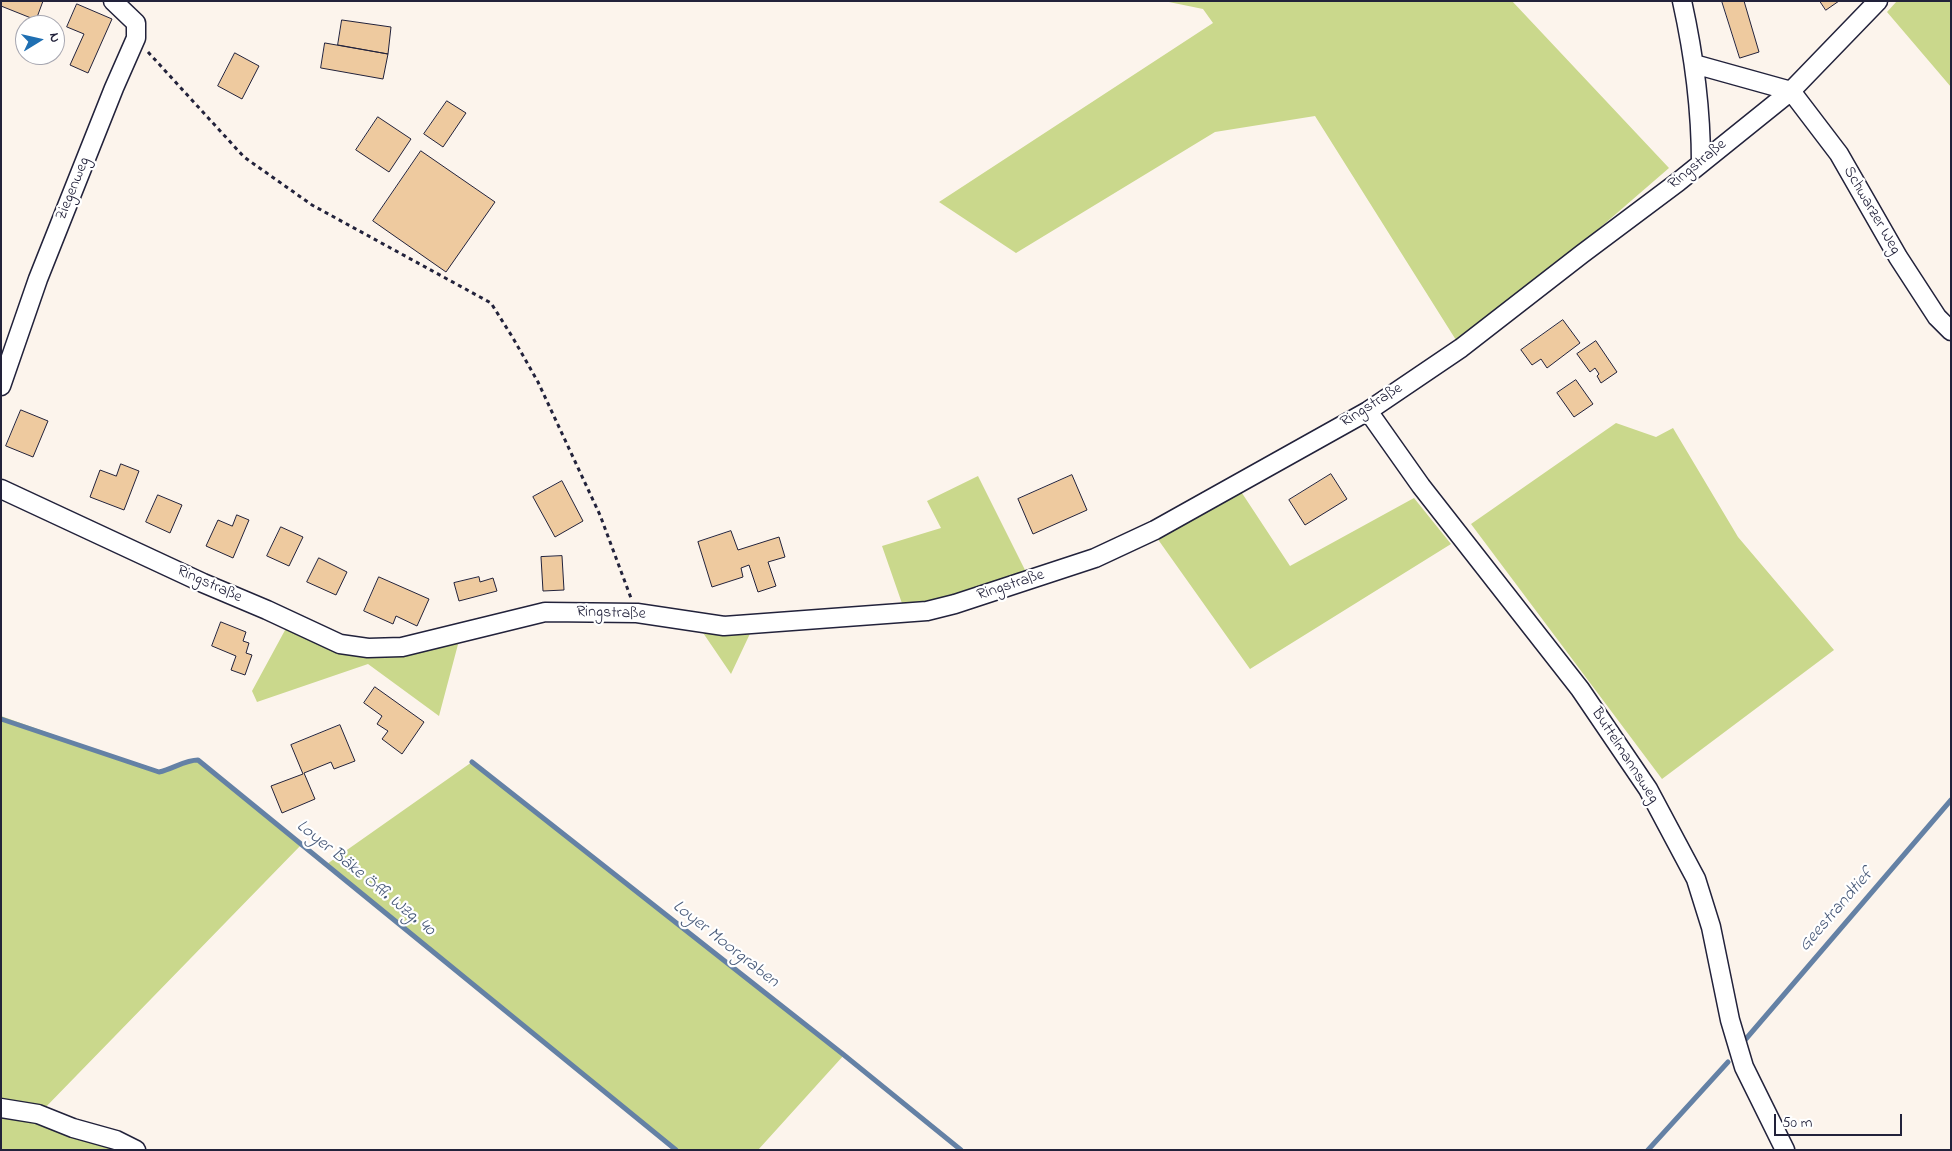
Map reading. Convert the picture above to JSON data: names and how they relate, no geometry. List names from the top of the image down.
{
  "streets": {
    "street": [
      "Ringstraße",
      "Ziegenweg",
      "Schwarzer Weg",
      "Buttelmannsweg"
    ]
  },
  "crossings": [
    ["Ringstraße", "Schwarzer Weg"],
    ["Ringstraße", "Buttelmannsweg"]
  ],
  "water": ["Loyer Bäke Öffl. Wzg. 40", "Geestrandtief", "Loyer Moorgraben"],
  "scale_bar": "50 m",
  "north": "right"
}
